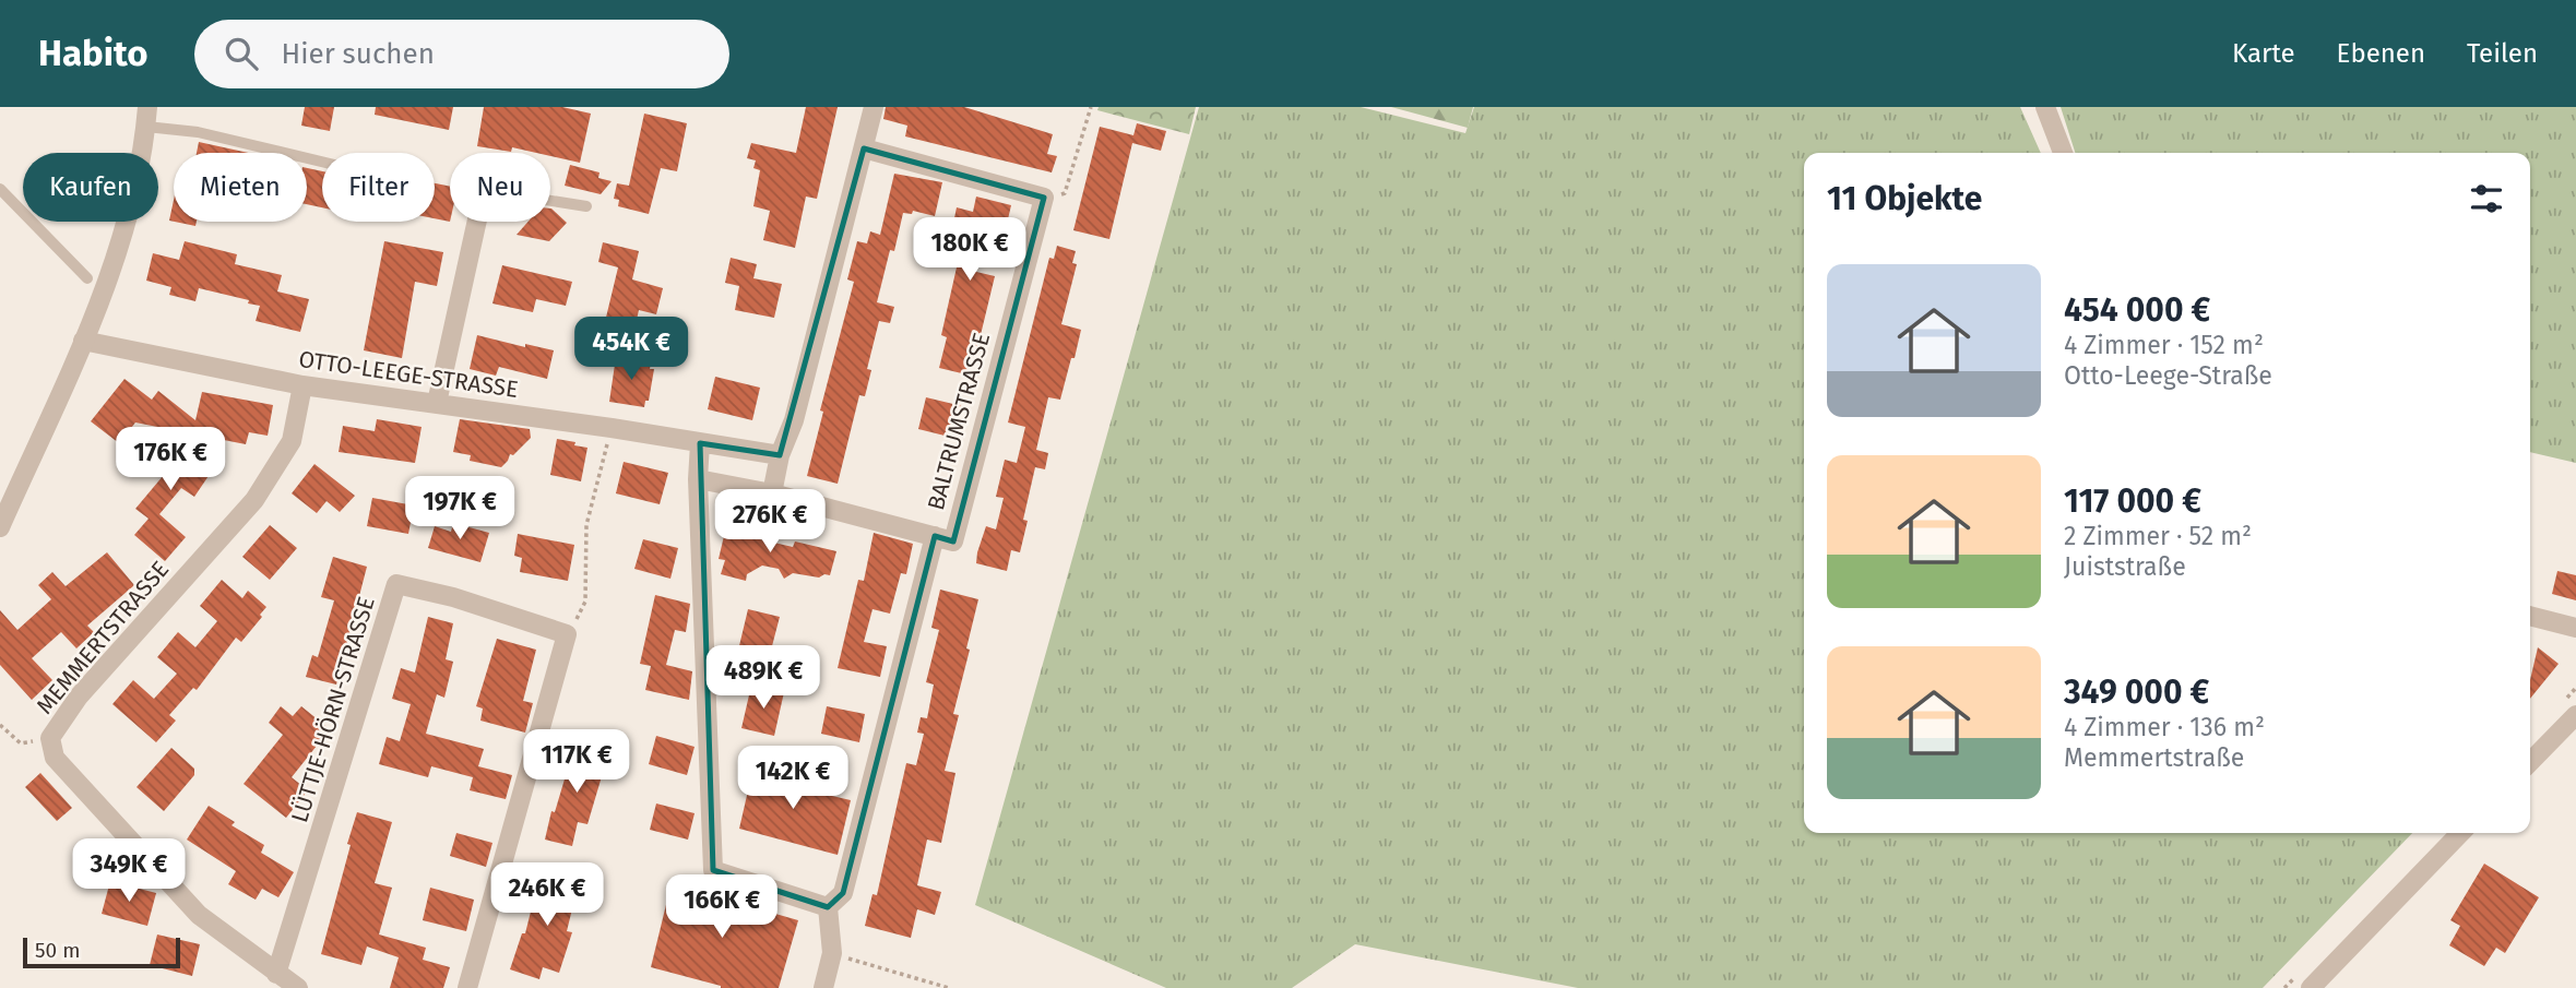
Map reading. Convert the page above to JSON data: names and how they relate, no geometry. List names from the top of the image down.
{
  "streets": {
    "street": [
      "OTTO-LEEGE-STRASSE",
      "BALTRUMSTRASSE",
      "MEMMERTSTRASSE",
      "LÜTTJE-HÖRN-STRASSE"
    ]
  },
  "crossings": [
    ["OTTO-LEEGE-STRASSE", "MEMMERTSTRASSE"],
    ["MEMMERTSTRASSE", "LÜTTJE-HÖRN-STRASSE"]
  ],
  "scale_bar": "50 m",
  "page": {
    "header": "Habito",
    "search": "Hier suchen",
    "nav": ["Karte", "Ebenen", "Teilen"],
    "chip": [
      "Kaufen",
      "Mieten",
      "Filter",
      "Neu"
    ],
    "heading": "11 Objekte",
    "price": [
      "180K €",
      "454K €",
      "176K €",
      "197K €",
      "276K €",
      "489K €",
      "117K €",
      "142K €",
      "349K €",
      "246K €",
      "166K €"
    ],
    "list": [
      {
        "name": "454 000 €",
        "note": "4 Zimmer · 152 m² · Otto-Leege-Straße"
      },
      {
        "name": "117 000 €",
        "note": "2 Zimmer · 52 m² · Juiststraße"
      },
      {
        "name": "349 000 €",
        "note": "4 Zimmer · 136 m² · Memmertstraße"
      }
    ],
    "scale": "50 m"
  }
}
